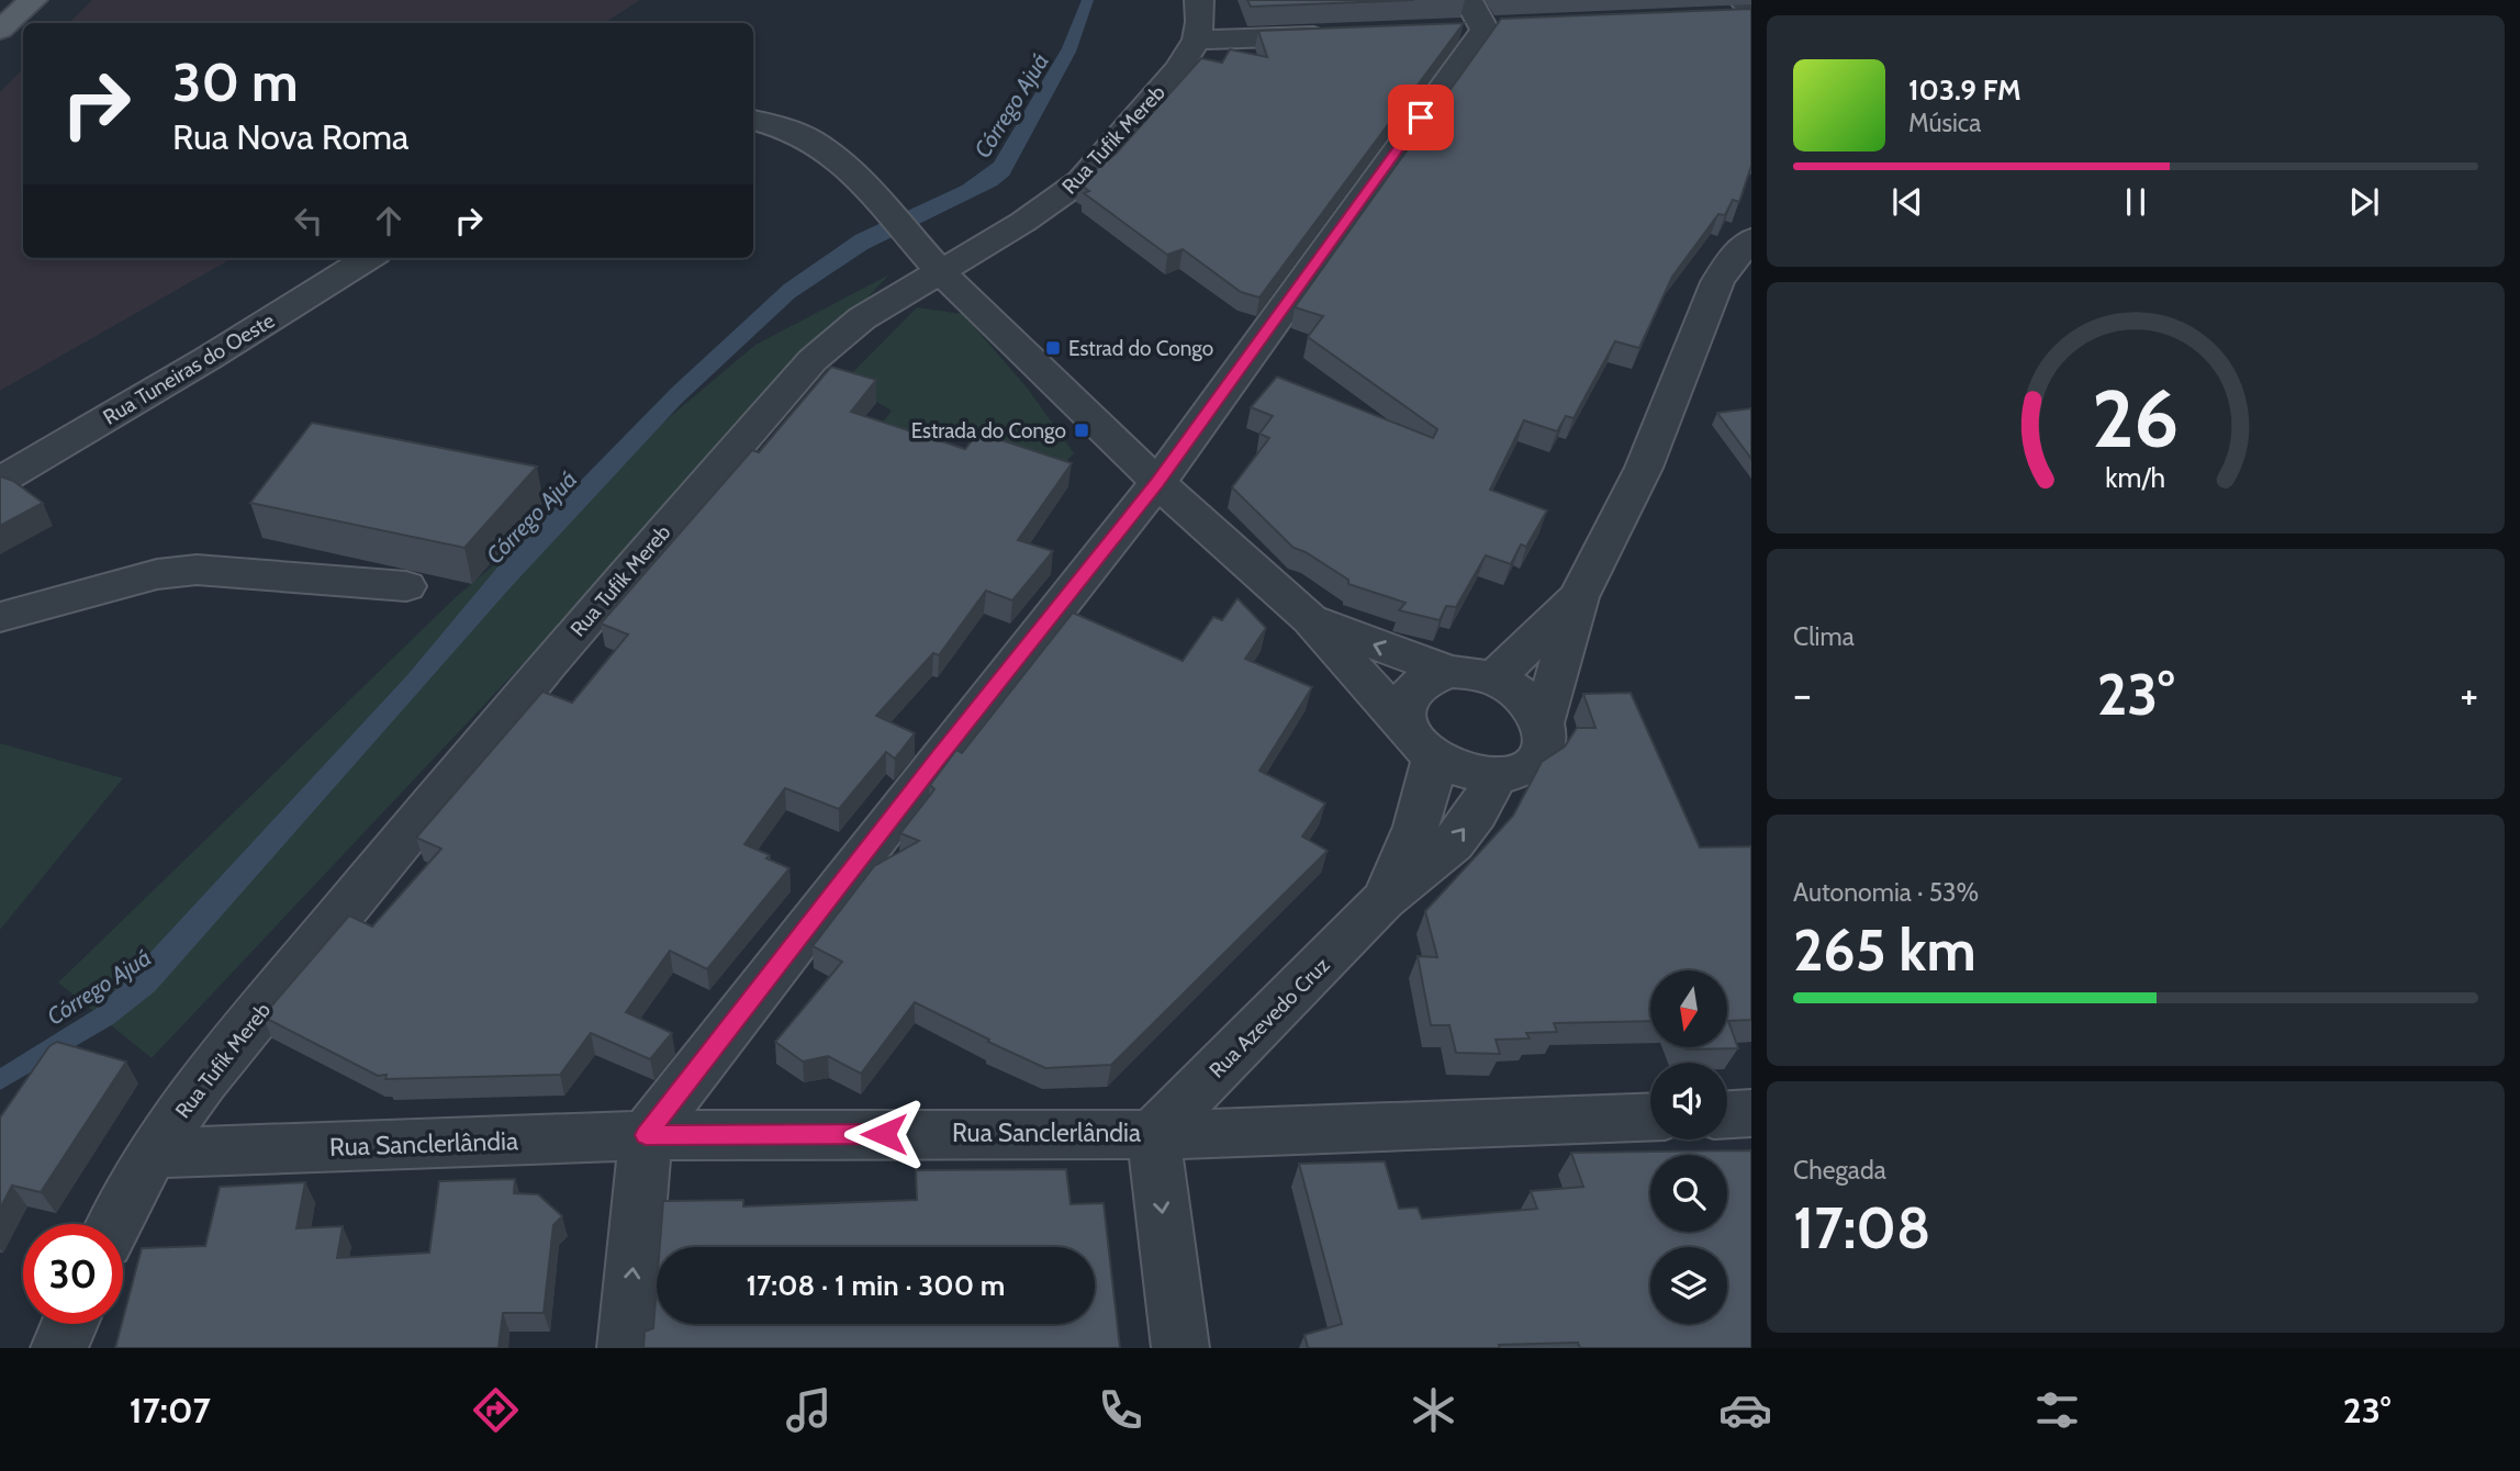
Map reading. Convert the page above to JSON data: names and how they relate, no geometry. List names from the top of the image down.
{
  "streets": {
    "street": [
      "Rua Tufik Mereb",
      "Rua Tuneiras do Oeste",
      "Rua Azevedo Cruz",
      "Rua Sanclerlândia"
    ]
  },
  "crossings": [
    ["Rua Tufik Mereb", "Rua Sanclerlândia"],
    ["Rua Azevedo Cruz", "Rua Sanclerlândia"]
  ],
  "water": ["Córrego Ajuá"],
  "places": {
    "transit": ["Estrad do Congo", "Estrada do Congo"]
  },
  "north": "bottom",
  "page": {
    "turn": ["30 m", "Rua Nova Roma"],
    "song": ["103.9 FM", "Música"],
    "tile": [
      "Clima",
      ["Autonomia · 53%", "265 km"],
      ["Chegada", "17:08"]
    ],
    "heat": ["−", "23°", "+"],
    "limit": "30",
    "trip": "17:08 · 1 min · 300 m",
    "tabs": ["17:07", "23°"],
    "gauge": ["26", "km/h"]
  }
}
